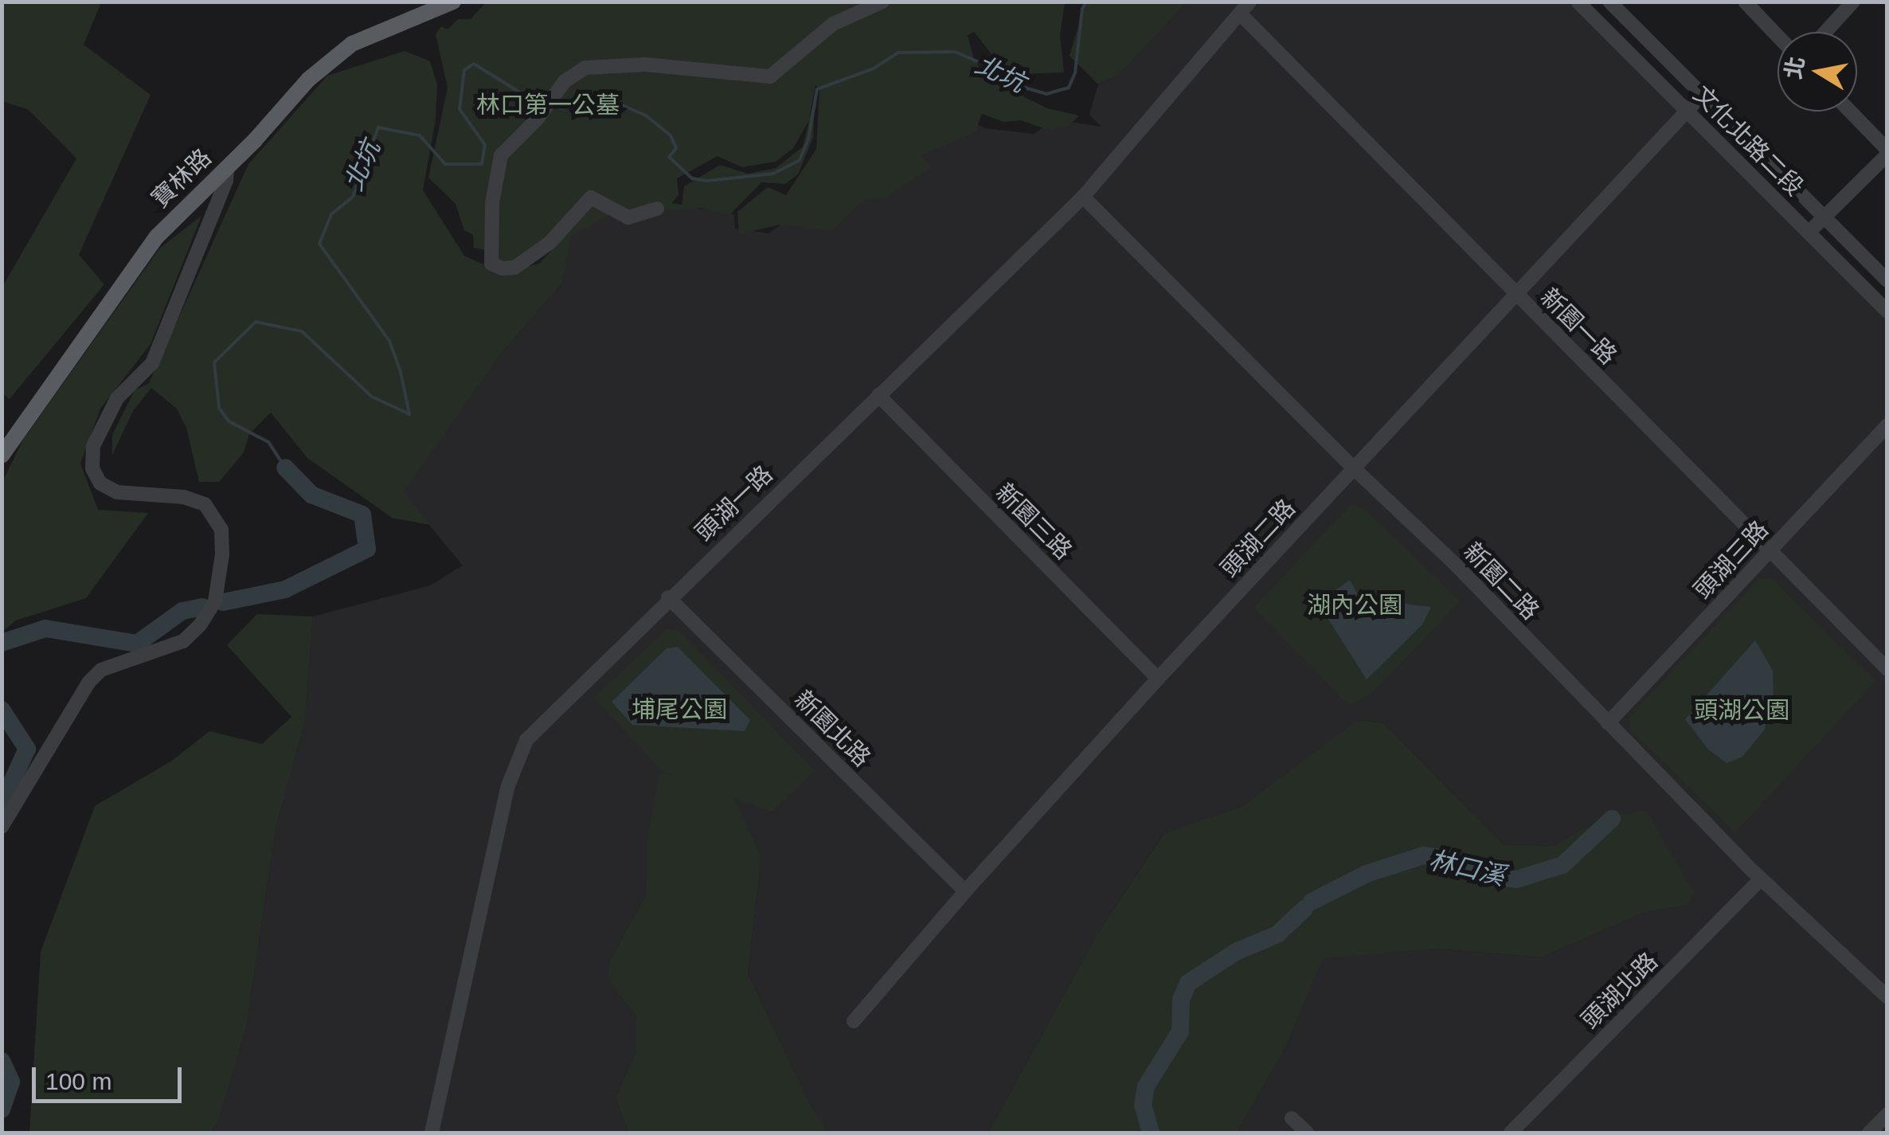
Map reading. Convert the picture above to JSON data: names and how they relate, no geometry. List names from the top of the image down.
{
  "streets": {
    "main road": ["寶林路"],
    "street": [
      "文化北路二段",
      "新園一路",
      "頭湖一路",
      "新園三路",
      "頭湖二路",
      "頭湖三路",
      "新園二路",
      "新園北路",
      "頭湖北路"
    ]
  },
  "crossings": [
    ["文化北路二段", "頭湖二路"],
    ["新園一路", "頭湖一路"],
    ["新園一路", "頭湖二路"],
    ["新園一路", "頭湖三路"],
    ["頭湖一路", "新園三路"],
    ["頭湖一路", "新園二路"],
    ["頭湖一路", "新園北路"],
    ["新園三路", "頭湖二路"],
    ["頭湖二路", "新園二路"],
    ["頭湖二路", "新園北路"],
    ["頭湖三路", "新園二路"],
    ["新園二路", "頭湖北路"]
  ],
  "water": ["北坑", "林口溪"],
  "parks": [
    "林口第一公墓",
    "湖內公園",
    "埔尾公園",
    "頭湖公園"
  ],
  "scale_bar": "100 m",
  "north": "left"
}
